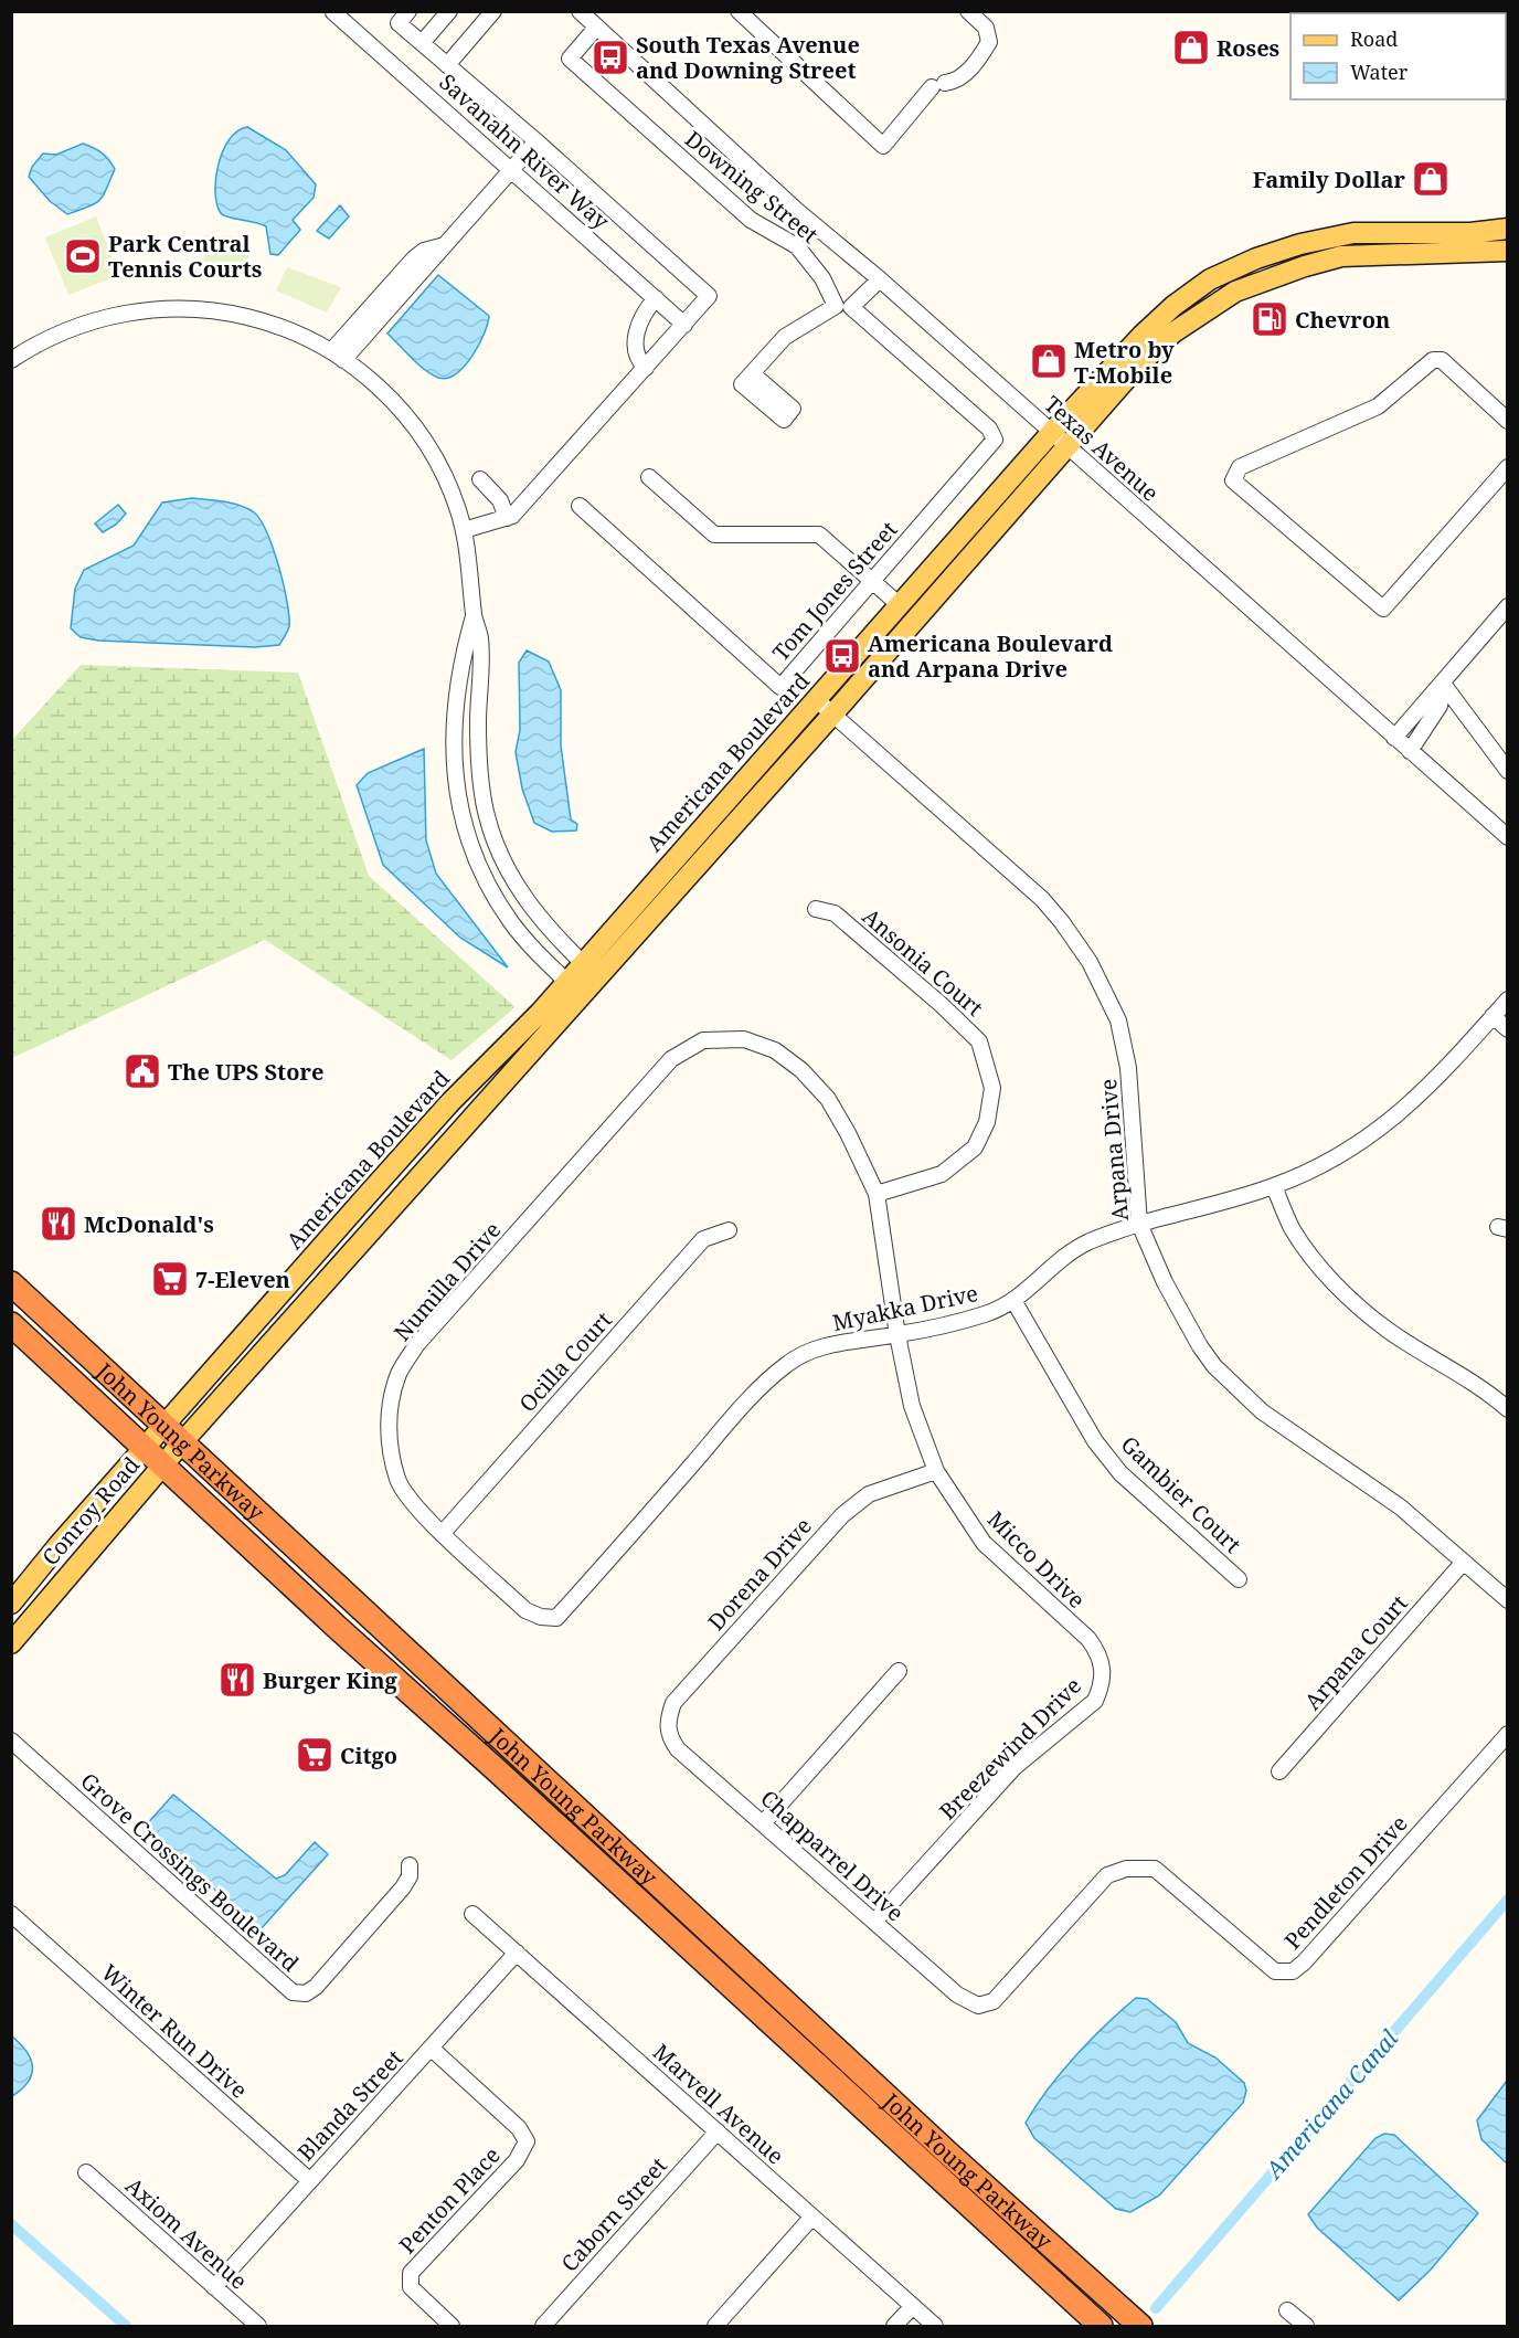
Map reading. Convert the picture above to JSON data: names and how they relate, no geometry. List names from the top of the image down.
{
  "streets": {
    "highway": ["John Young Parkway"],
    "main road": ["Americana Boulevard", "Conroy Road"],
    "street": [
      "Savanahn River Way",
      "Downing Street",
      "Texas Avenue",
      "Tom Jones Street",
      "Ansonia Court",
      "Arpana Drive",
      "Numilla Drive",
      "Myakka Drive",
      "Ocilla Court",
      "Gambier Court",
      "Micco Drive",
      "Dorena Drive",
      "Arpana Court",
      "Breezewind Drive",
      "Chapparrel Drive",
      "Grove Crossings Boulevard",
      "Pendleton Drive",
      "Winter Run Drive",
      "Marvell Avenue",
      "Blanda Street",
      "Penton Place",
      "Caborn Street",
      "Axiom Avenue"
    ]
  },
  "crossings": [
    ["Downing Street", "Texas Avenue"],
    ["Texas Avenue", "Tom Jones Street"],
    ["Texas Avenue", "Americana Boulevard"],
    ["Americana Boulevard", "Arpana Drive"],
    ["Americana Boulevard", "John Young Parkway"],
    ["Americana Boulevard", "Conroy Road"],
    ["Ansonia Court", "Micco Drive"],
    ["Arpana Drive", "Myakka Drive"],
    ["Arpana Drive", "Arpana Court"],
    ["Numilla Drive", "Myakka Drive"],
    ["Numilla Drive", "Ocilla Court"],
    ["Numilla Drive", "Micco Drive"],
    ["Myakka Drive", "Gambier Court"],
    ["Myakka Drive", "Micco Drive"],
    ["John Young Parkway", "Conroy Road"],
    ["Micco Drive", "Dorena Drive"],
    ["Micco Drive", "Breezewind Drive"],
    ["Dorena Drive", "Chapparrel Drive"],
    ["Breezewind Drive", "Chapparrel Drive"],
    ["Chapparrel Drive", "Pendleton Drive"],
    ["Winter Run Drive", "Blanda Street"],
    ["Marvell Avenue", "Blanda Street"],
    ["Marvell Avenue", "Caborn Street"],
    ["Blanda Street", "Penton Place"],
    ["Blanda Street", "Axiom Avenue"]
  ],
  "water": ["Americana Canal"],
  "places": {
    "shop": ["Roses", "Family Dollar", "Metro by T-Mobile"],
    "bus stop": ["South Texas Avenue and Downing Street", "Americana Boulevard and Arpana Drive"],
    "sports": ["Park Central Tennis Courts"],
    "fuel station": ["Chevron"],
    "public building": ["The UPS Store"],
    "restaurant": ["McDonald's", "Burger King"],
    "supermarket": ["7-Eleven", "Citgo"]
  },
  "legend": ["Road", "Water"]
}
